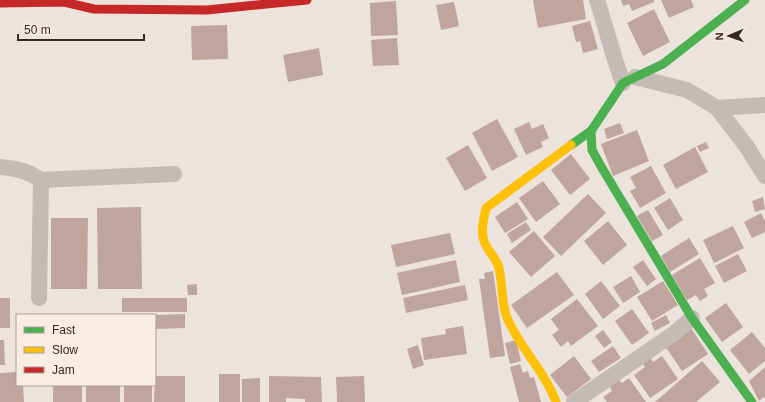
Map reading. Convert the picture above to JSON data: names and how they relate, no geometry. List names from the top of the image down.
{
  "legend": ["Fast", "Slow", "Jam"],
  "scale_bar": "50 m",
  "north": "left"
}
